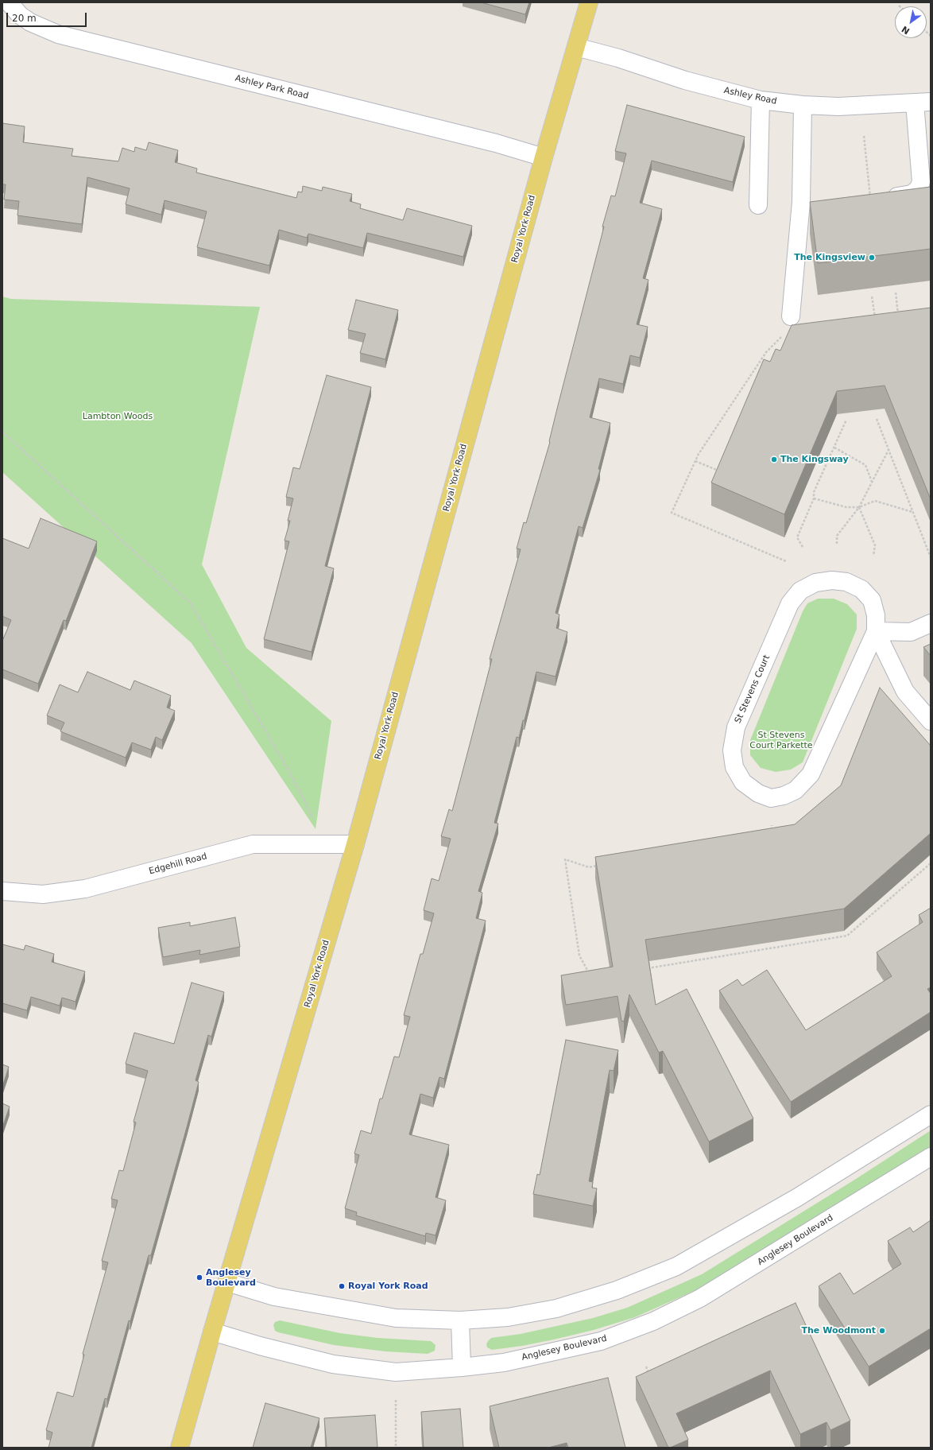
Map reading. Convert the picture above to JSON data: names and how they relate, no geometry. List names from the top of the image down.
{
  "streets": {
    "main road": ["Royal York Road"],
    "street": [
      "Ashley Park Road",
      "Ashley Road",
      "St Stevens Court",
      "Edgehill Road",
      "Anglesey Boulevard"
    ]
  },
  "crossings": [
    ["Ashley Park Road", "Royal York Road"],
    ["Ashley Road", "Royal York Road"],
    ["Royal York Road", "Edgehill Road"],
    ["Royal York Road", "Anglesey Boulevard"]
  ],
  "parks": ["Lambton Woods", "St Stevens Court Parkette"],
  "places": [
    "The Kingsview",
    "The Kingsway",
    "Anglesey Boulevard",
    "Royal York Road",
    "The Woodmont"
  ],
  "scale_bar": "20 m",
  "north": "bottom left"
}
